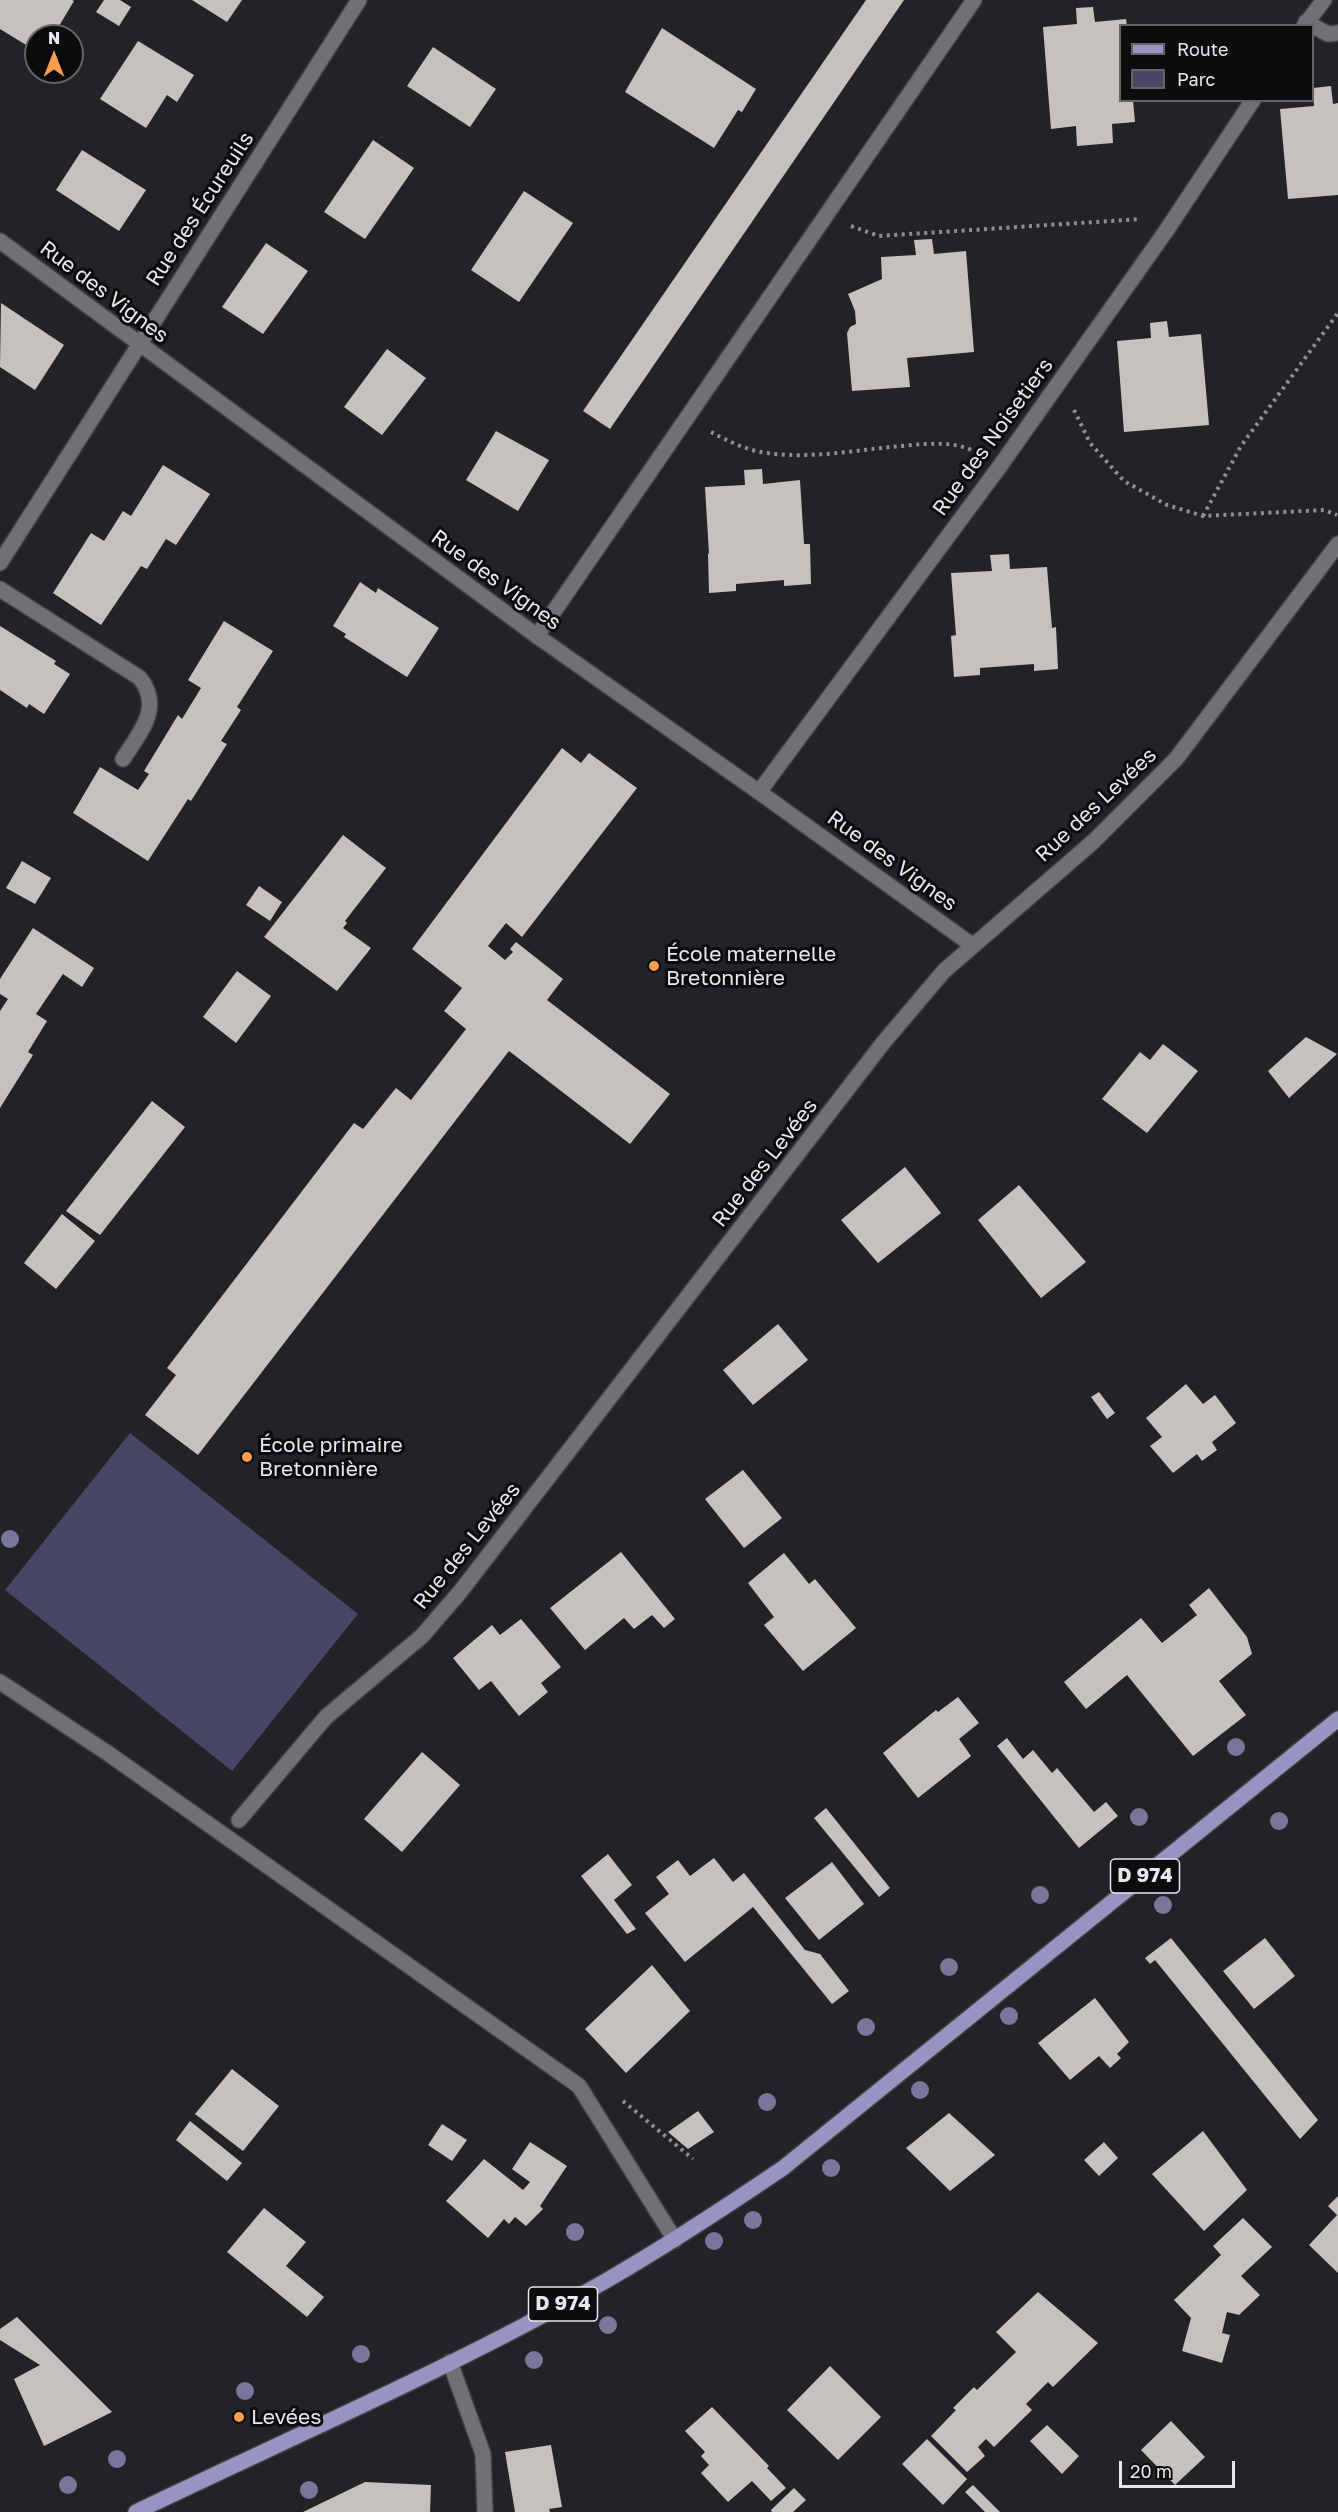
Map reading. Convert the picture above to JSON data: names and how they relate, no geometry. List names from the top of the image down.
{
  "streets": {
    "main road": ["D 974"],
    "street": [
      "Rue des Écureuils",
      "Rue des Vignes",
      "Rue des Noisetiers",
      "Rue des Levées"
    ]
  },
  "crossings": [
    ["Rue des Écureuils", "Rue des Vignes"],
    ["Rue des Vignes", "Rue des Noisetiers"],
    ["Rue des Vignes", "Rue des Levées"]
  ],
  "places": ["École maternelle Bretonnière", "École primaire Bretonnière", "Levées"],
  "legend": ["Route", "Parc"],
  "scale_bar": "20 m",
  "north": "top"
}
